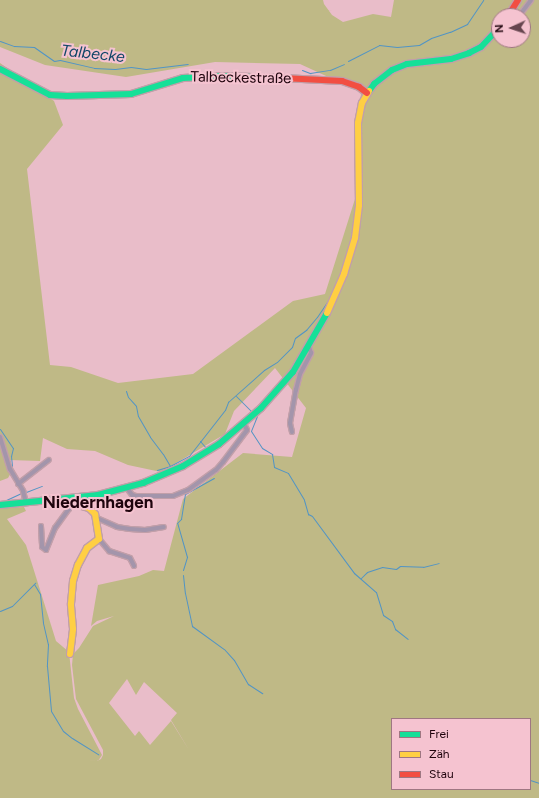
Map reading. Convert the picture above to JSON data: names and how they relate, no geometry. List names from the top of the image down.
{
  "streets": {
    "main road": ["Talbeckestraße"]
  },
  "districts": ["Niedernhagen"],
  "water": ["Talbecke"],
  "legend": ["Frei", "Zäh", "Stau"],
  "north": "left"
}
